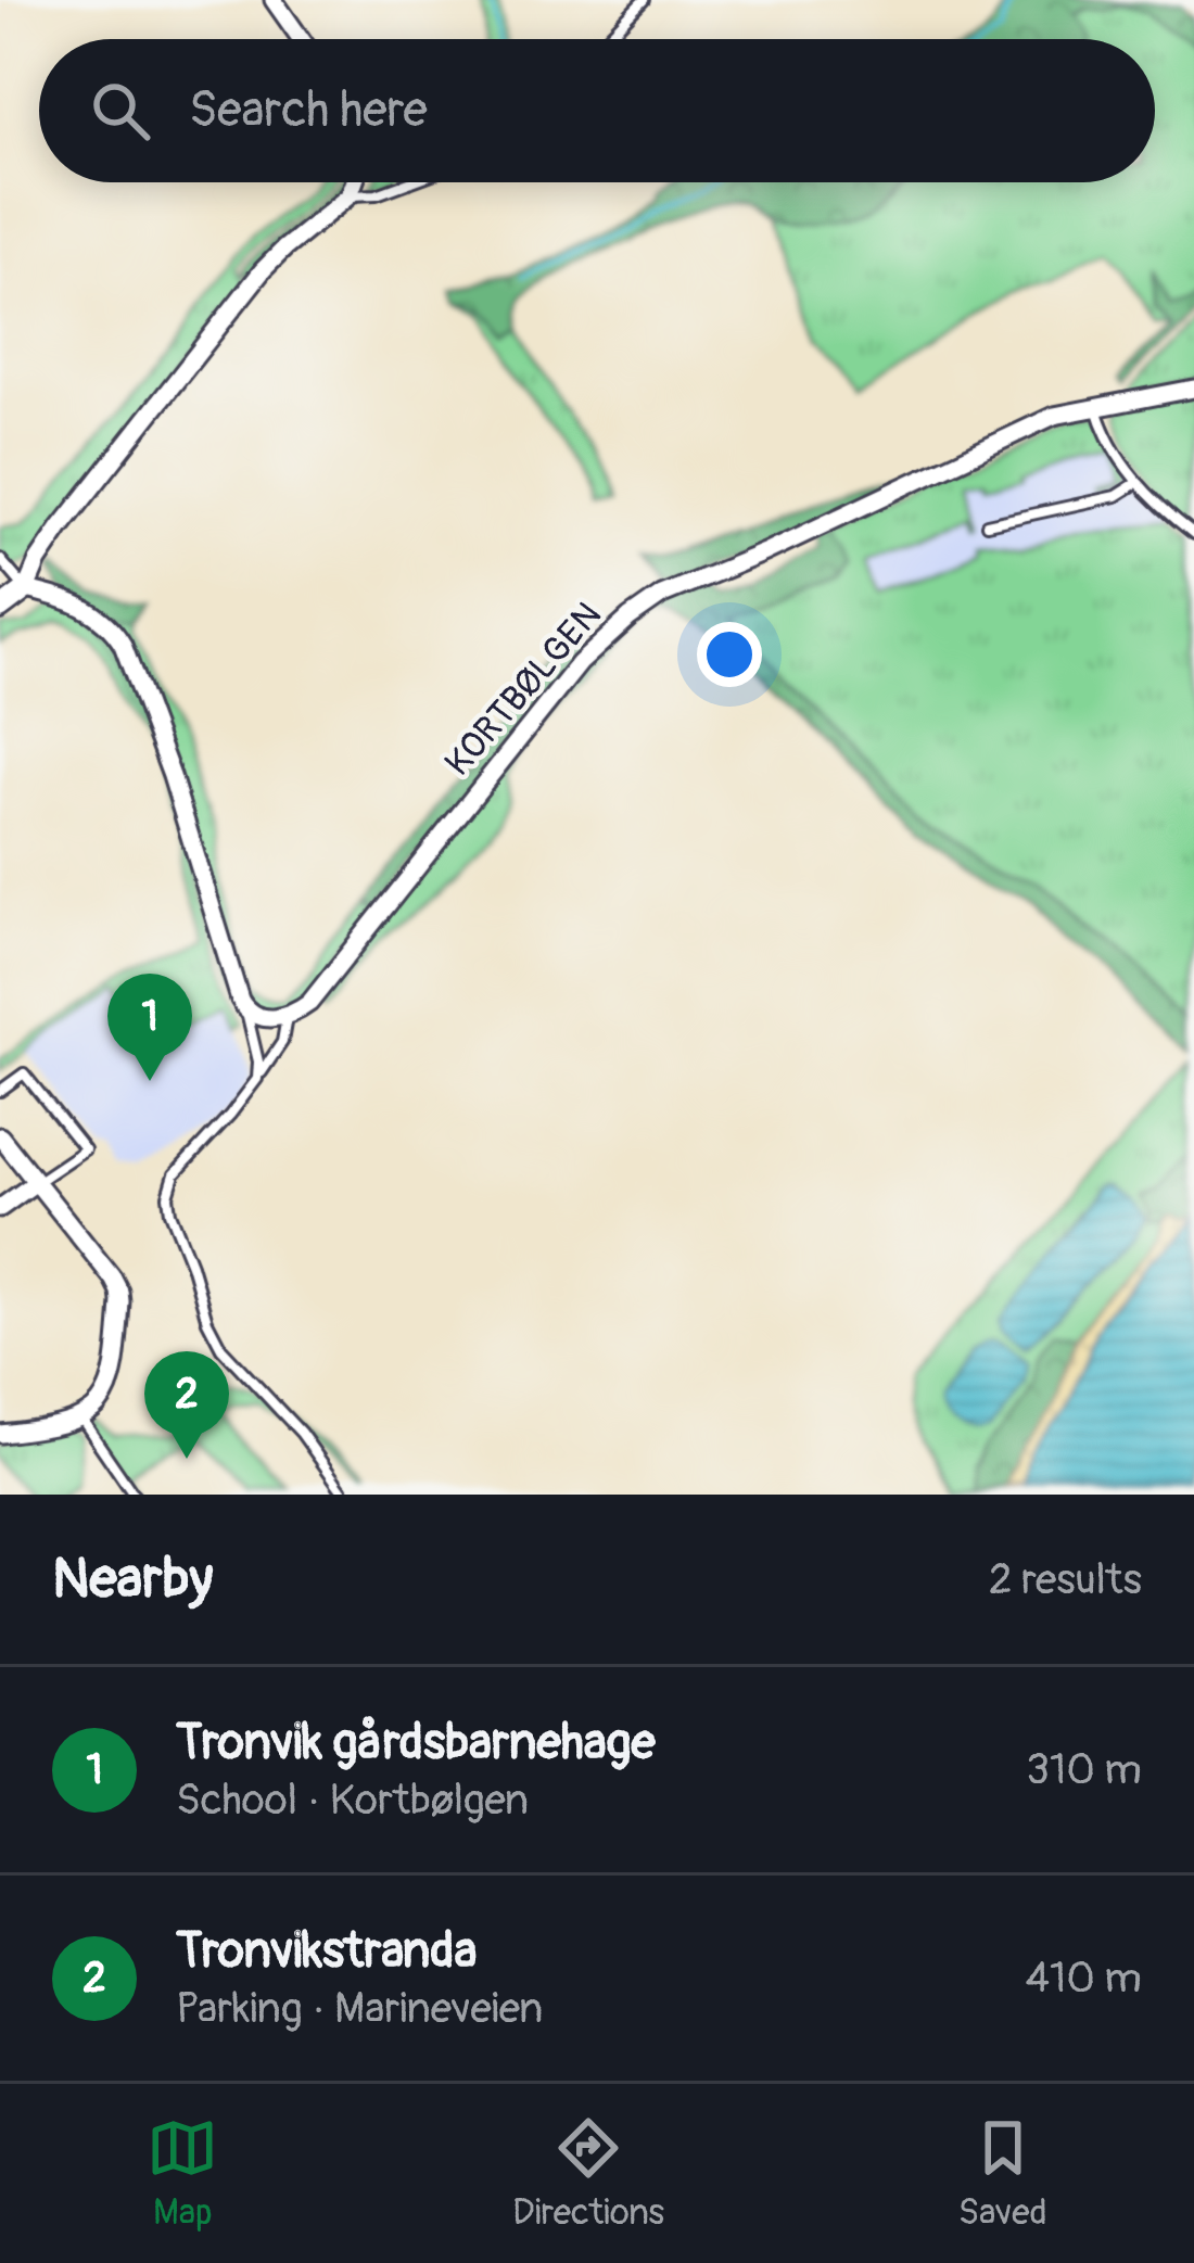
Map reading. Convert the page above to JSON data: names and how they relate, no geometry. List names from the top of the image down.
{
  "streets": {
    "street": ["KORTBØLGEN"]
  },
  "page": {
    "search": "Search here",
    "pins": ["1", "2"],
    "heading": ["Nearby", "2 results"],
    "list": [
      {
        "mark": "1",
        "name": "Tronvik gårdsbarnehage",
        "note": "School · Kortbølgen",
        "value": "310 m"
      },
      {
        "mark": "2",
        "name": "Tronvikstranda",
        "note": "Parking · Marineveien",
        "value": "410 m"
      }
    ],
    "nav": ["Map", "Directions", "Saved"]
  }
}
